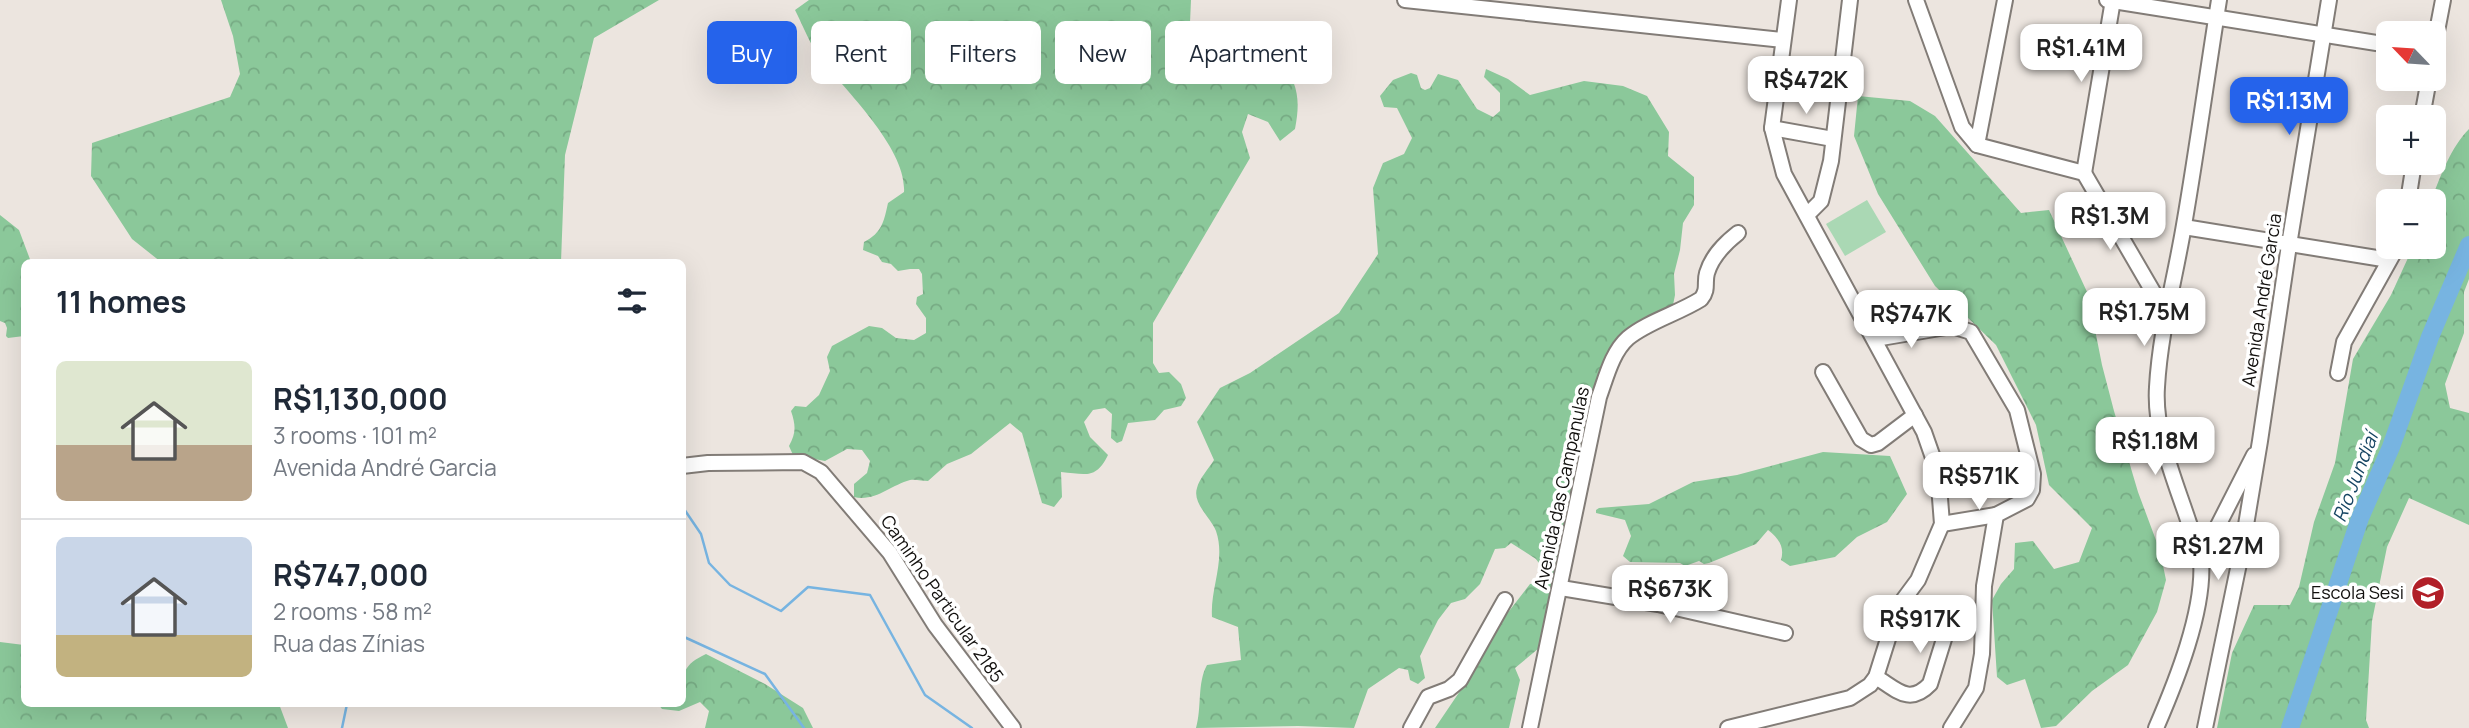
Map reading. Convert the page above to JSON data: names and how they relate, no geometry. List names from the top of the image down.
{
  "streets": {
    "street": ["Avenida André Garcia", "Avenida das Campanulas", "Caminho Particular 2185"]
  },
  "water": ["Rio Jundiaí"],
  "places": {
    "school or university": ["Escola Sesi"]
  },
  "north": "top left",
  "page": {
    "map_buttons": ["+", "−"],
    "chip": [
      "Buy",
      "Rent",
      "Filters",
      "New",
      "Apartment"
    ],
    "price": [
      "R$1.41M",
      "R$472K",
      "R$1.13M",
      "R$1.3M",
      "R$1.75M",
      "R$747K",
      "R$1.18M",
      "R$571K",
      "R$1.27M",
      "R$673K",
      "R$917K"
    ],
    "heading": "11 homes",
    "list": [
      {
        "name": "R$1,130,000",
        "note": "3 rooms · 101 m² · Avenida André Garcia"
      },
      {
        "name": "R$747,000",
        "note": "2 rooms · 58 m² · Rua das Zínias"
      }
    ]
  }
}
